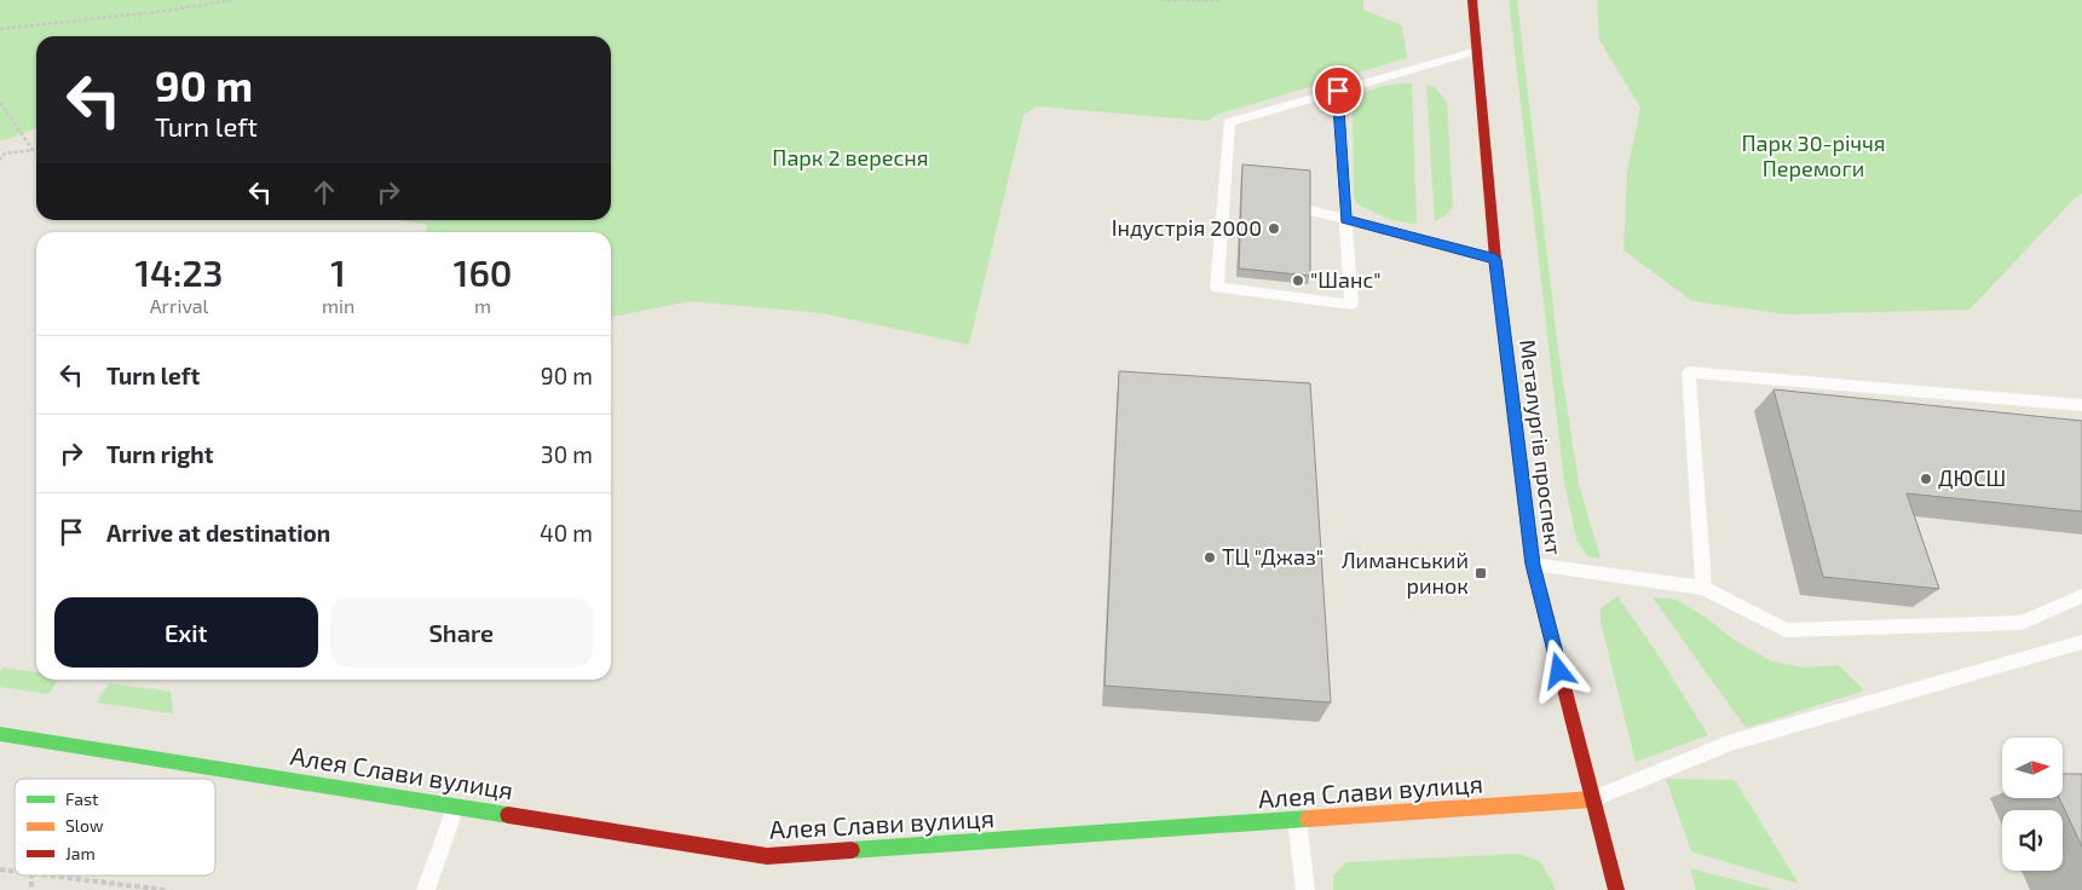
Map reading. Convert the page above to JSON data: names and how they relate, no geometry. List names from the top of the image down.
{
  "streets": {
    "street": ["Металургів проспект", "Алея Слави вулиця"]
  },
  "crossings": [
    ["Металургів проспект", "Алея Слави вулиця"]
  ],
  "parks": ["Парк 30-річчя Перемоги", "Парк 2 вересня"],
  "places": {
    "other": [
      "Індустрія 2000",
      "\"Шанс\"",
      "ДЮСШ",
      "ТЦ \"Джаз\""
    ],
    "transit": ["Лиманський ринок"]
  },
  "legend": ["Fast", "Slow", "Jam"],
  "north": "right",
  "page": {
    "turn": ["90 m", "Turn left"],
    "eta": [
      "14:23",
      "Arrival",
      "1",
      "min",
      "160",
      "m"
    ],
    "list": [
      {
        "name": "Turn left",
        "value": "90 m"
      },
      {
        "name": "Turn right",
        "value": "30 m"
      },
      {
        "name": "Arrive at destination",
        "value": "40 m"
      }
    ],
    "buttons": ["Exit", "Share"]
  }
}
